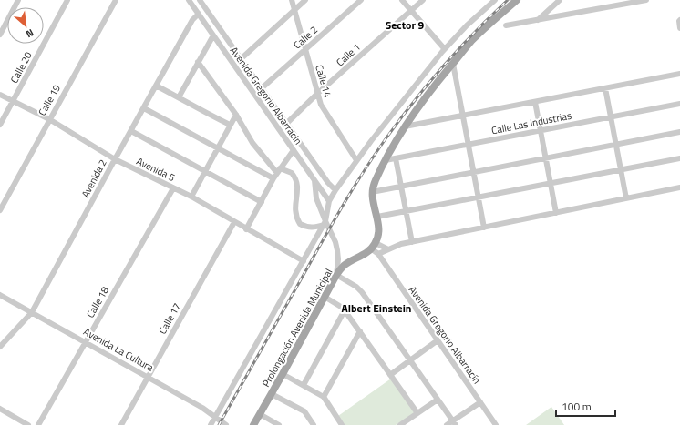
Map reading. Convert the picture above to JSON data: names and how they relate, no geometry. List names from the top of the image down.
{
  "streets": {
    "main road": ["Prolongación Avenida Municipal"],
    "street": [
      "Calle 2",
      "Calle 1",
      "Calle 20",
      "Calle 14",
      "Avenida Gregorio Albarracín",
      "Calle 19",
      "Calle Las Industrias",
      "Avenida 5",
      "Avenida 2",
      "Calle 18",
      "Calle 17",
      "Avenida La Cultura"
    ]
  },
  "crossings": [
    ["Calle 2", "Calle 14"],
    ["Calle 2", "Avenida Gregorio Albarracín"],
    ["Calle 1", "Calle 14"],
    ["Calle 1", "Avenida Gregorio Albarracín"],
    ["Calle 20", "Avenida 5"],
    ["Avenida Gregorio Albarracín", "Avenida 2"],
    ["Avenida Gregorio Albarracín", "Prolongación Avenida Municipal"],
    ["Calle 19", "Avenida 5"],
    ["Avenida 5", "Avenida 2"],
    ["Avenida 5", "Calle 18"],
    ["Avenida 5", "Calle 17"],
    ["Avenida 2", "Avenida La Cultura"],
    ["Calle 18", "Avenida La Cultura"],
    ["Calle 17", "Avenida La Cultura"]
  ],
  "districts": ["Sector 9", "Albert Einstein"],
  "scale_bar": "100 m",
  "north": "bottom right"
}
